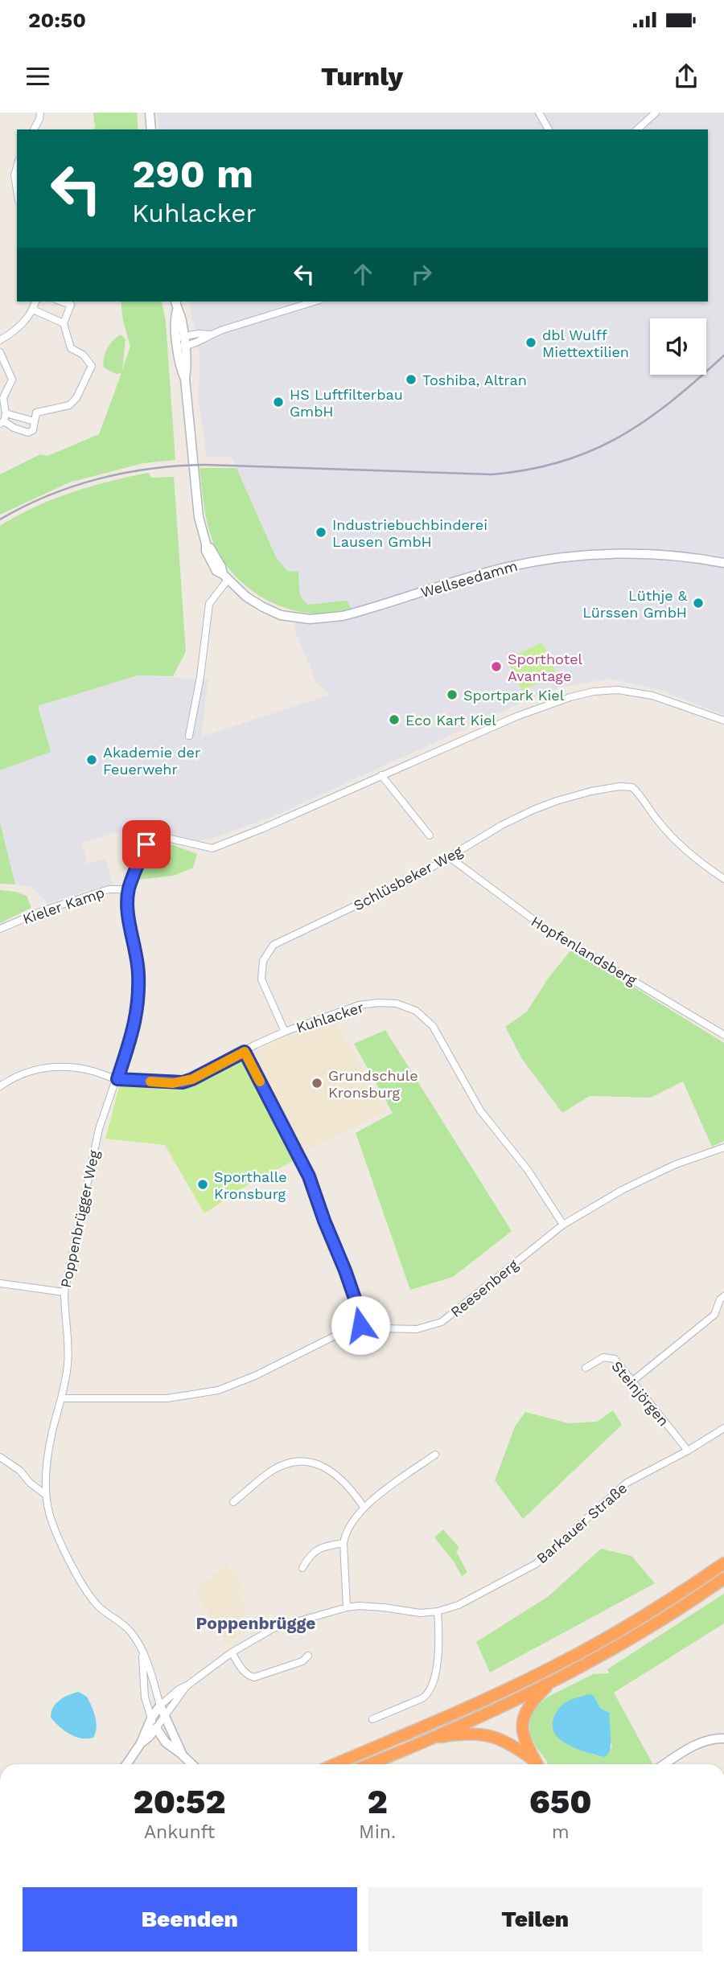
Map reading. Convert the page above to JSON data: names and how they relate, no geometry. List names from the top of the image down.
{
  "streets": {
    "main road": ["Wellseedamm", "Poppenbrügger Weg", "Barkauer Straße"],
    "street": [
      "Schlüsbeker Weg",
      "Kieler Kamp",
      "Hopfenlandsberg",
      "Kuhlacker",
      "Reesenberg",
      "Steinjörgen"
    ]
  },
  "crossings": [
    ["Schlüsbeker Weg", "Hopfenlandsberg"],
    ["Schlüsbeker Weg", "Kuhlacker"],
    ["Kieler Kamp", "Poppenbrügger Weg"],
    ["Kuhlacker", "Poppenbrügger Weg"],
    ["Kuhlacker", "Reesenberg"],
    ["Poppenbrügger Weg", "Barkauer Straße"],
    ["Steinjörgen", "Barkauer Straße"]
  ],
  "districts": ["Poppenbrügge"],
  "places": [
    "dbl Wulff Miettextilien",
    "Toshiba, Altran",
    "HS Luftfilterbau GmbH",
    "Industriebuchbinderei Lausen GmbH",
    "Lüthje & Lürssen GmbH",
    "Sporthotel Avantage",
    "Sportpark Kiel",
    "Eco Kart Kiel",
    "Akademie der Feuerwehr",
    "Grundschule Kronsburg",
    "Sporthalle Kronsburg"
  ],
  "page": {
    "status": "20:50",
    "header": "Turnly",
    "turn": ["290 m", "Kuhlacker"],
    "eta": [
      "20:52",
      "Ankunft",
      "2",
      "Min.",
      "650",
      "m"
    ],
    "buttons": ["Beenden", "Teilen"]
  }
}
